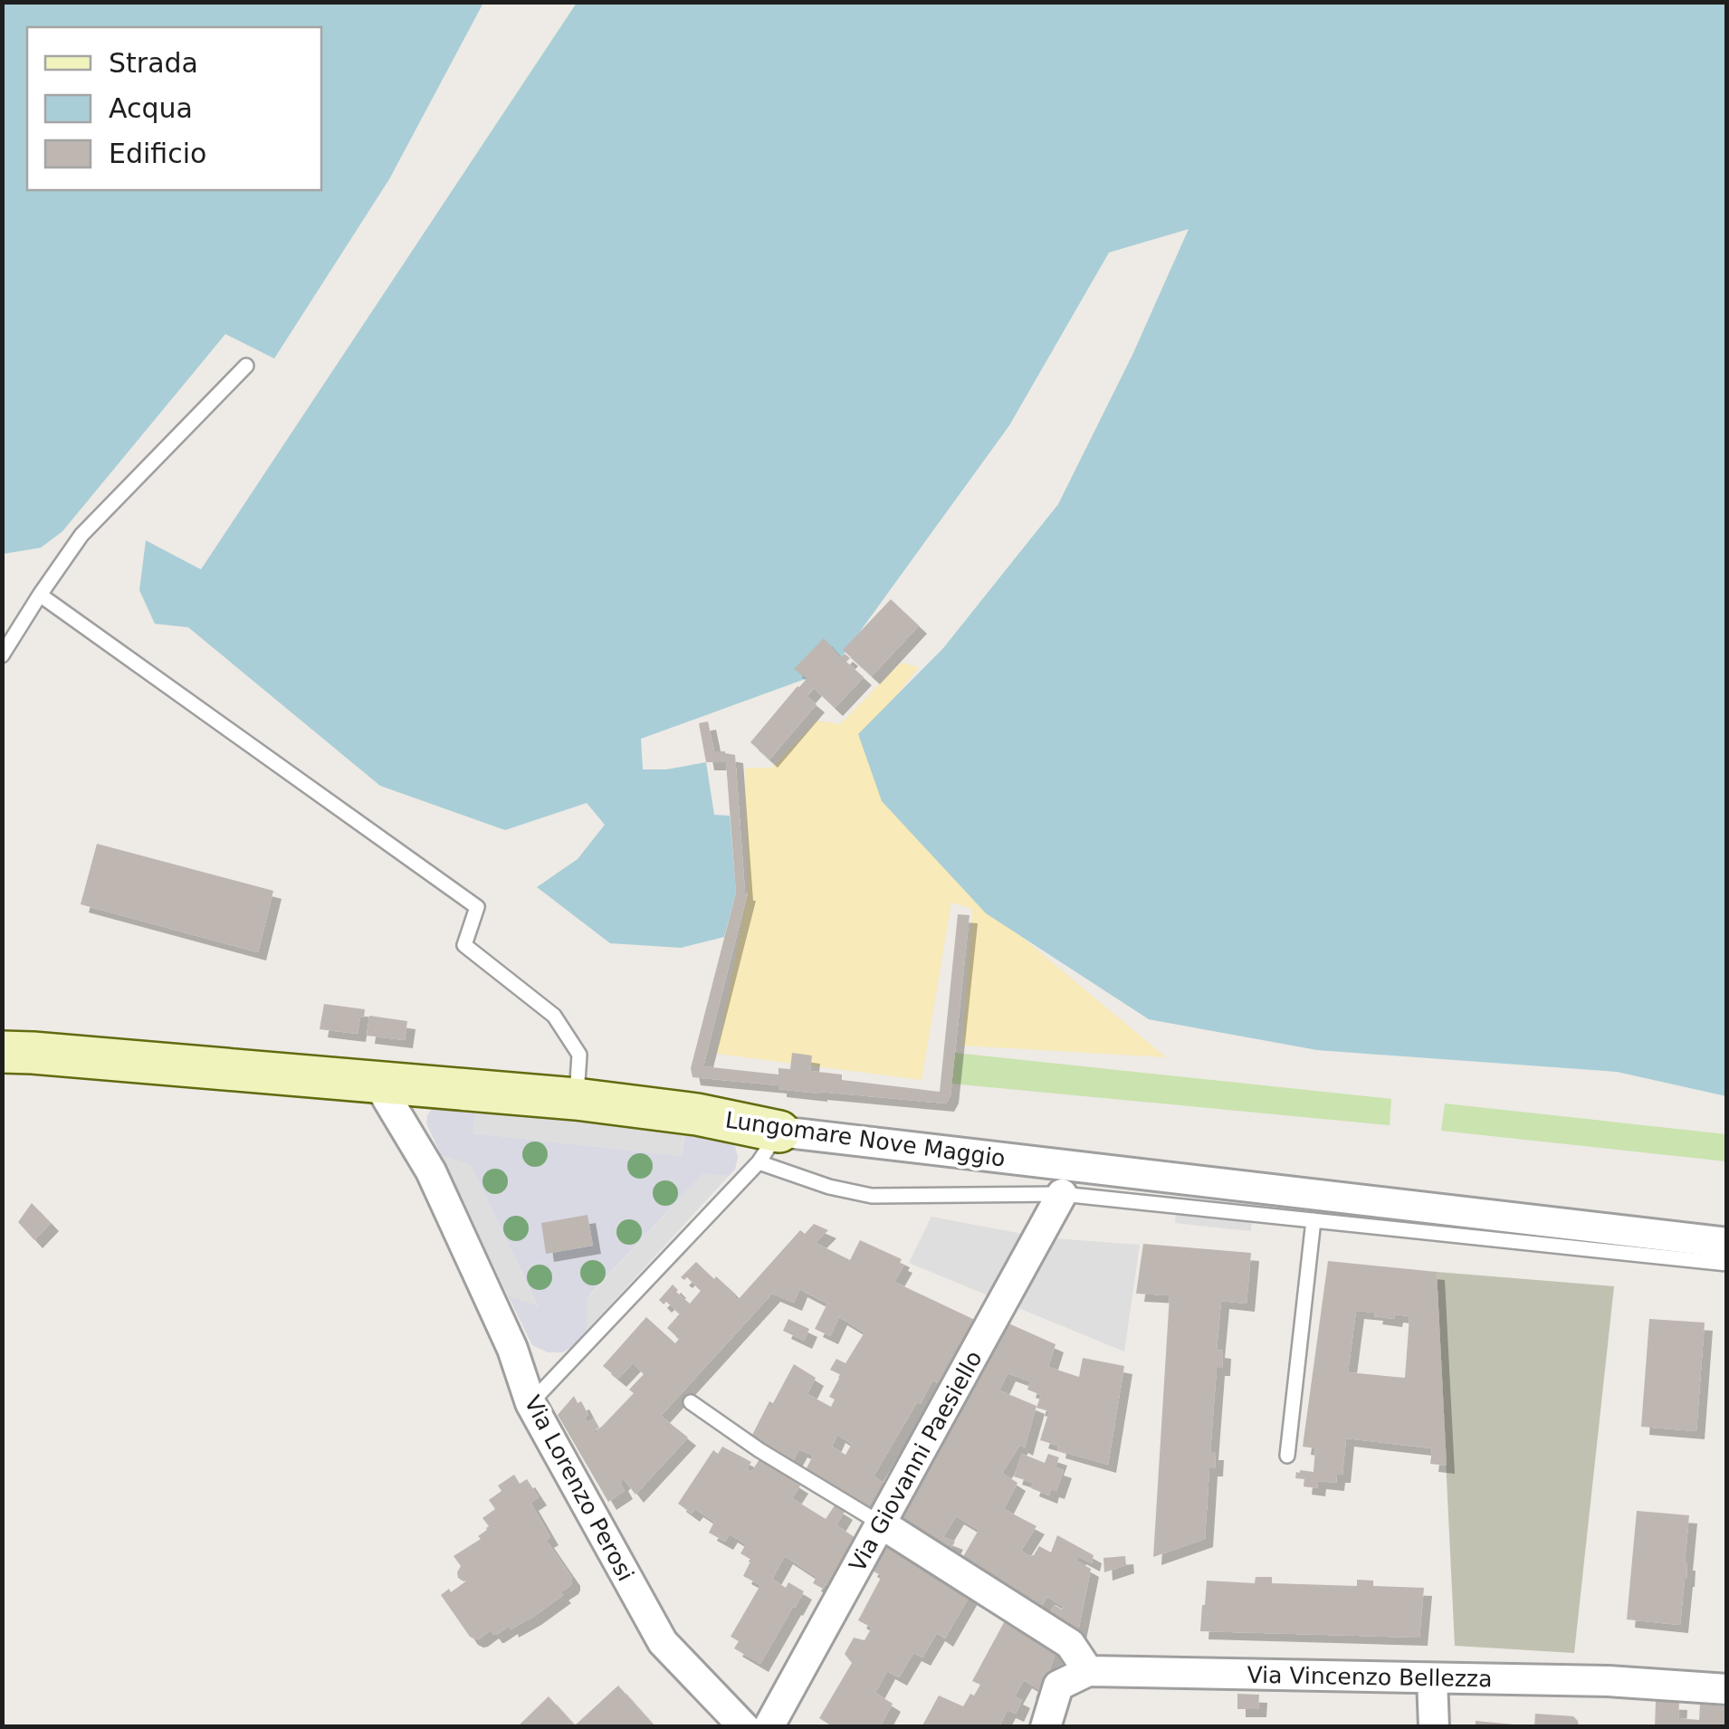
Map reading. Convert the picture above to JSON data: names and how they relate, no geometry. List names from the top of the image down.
{
  "streets": {
    "street": [
      "Lungomare Nove Maggio",
      "Via Giovanni Paesiello",
      "Via Lorenzo Perosi",
      "Via Vincenzo Bellezza"
    ]
  },
  "crossings": [
    ["Lungomare Nove Maggio", "Via Lorenzo Perosi"]
  ],
  "legend": ["Strada", "Acqua", "Edificio"]
}
